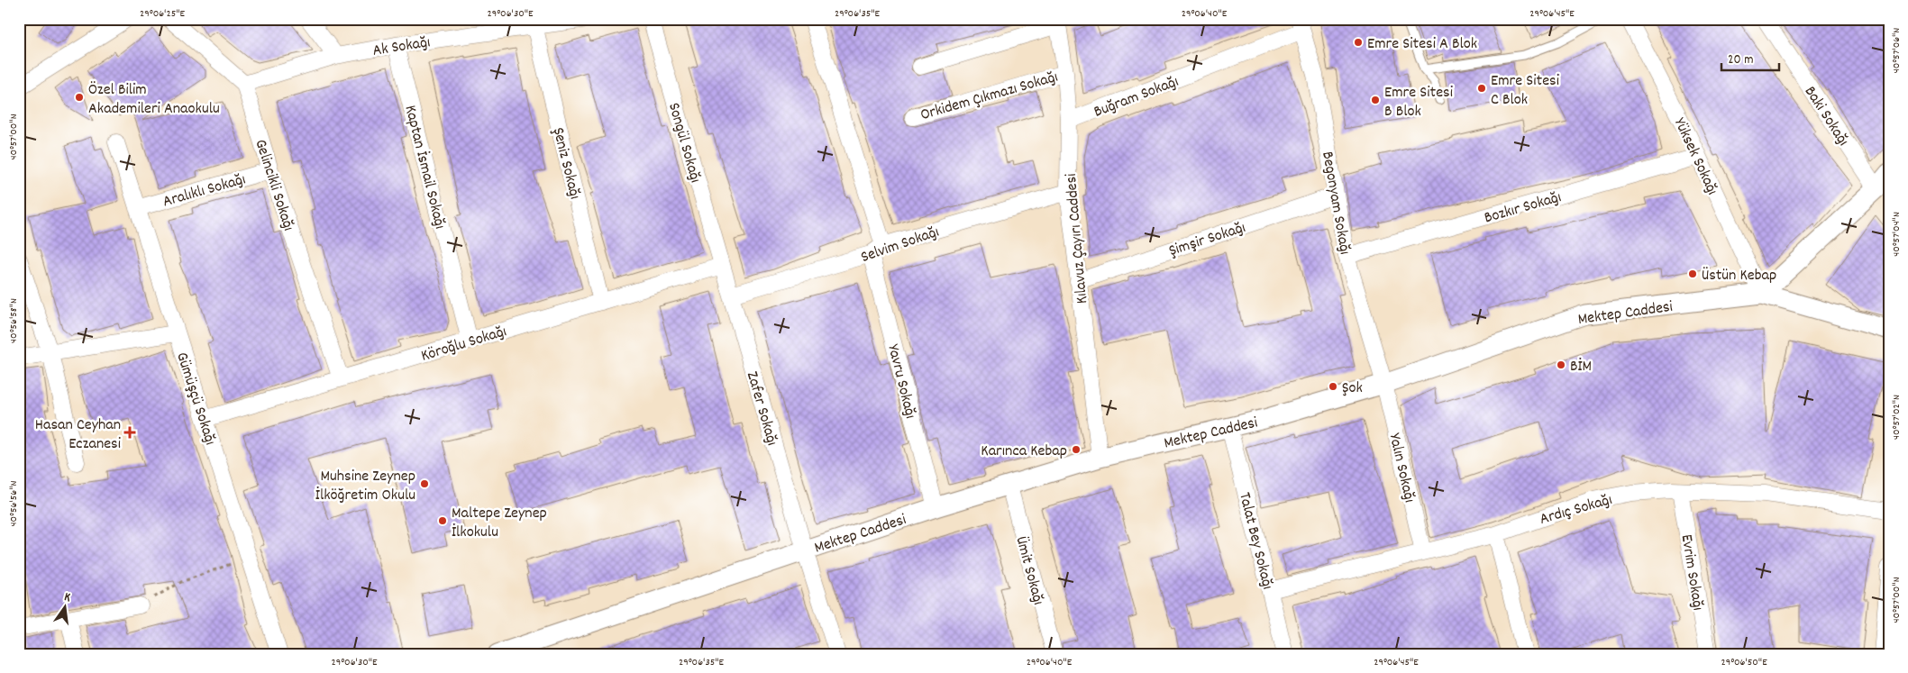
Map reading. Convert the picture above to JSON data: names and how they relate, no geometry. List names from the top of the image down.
{
  "streets": {
    "street": [
      "Ak Sokağı",
      "Orkidem Çıkmazı Sokağı",
      "Buğram Sokağı",
      "Baki Sokağı",
      "Songül Sokağı",
      "Yüksek Sokağı",
      "Şeniz Sokağı",
      "Kaptan İsmail Sokağı",
      "Gelincikli Sokağı",
      "Aralıklı Sokağı",
      "Begonyam Sokağı",
      "Bozkır Sokağı",
      "Şimşir Sokağı",
      "Kılavuz Çayırı Caddesi",
      "Selvim Sokağı",
      "Mektep Caddesi",
      "Köroğlu Sokağı",
      "Yavru Sokağı",
      "Gümüşçü Sokağı",
      "Zafer Sokağı",
      "Yalın Sokağı",
      "Ardıç Sokağı",
      "Talat Bey Sokağı",
      "Ümit Sokağı",
      "Evrim Sokağı"
    ]
  },
  "crossings": [
    ["Ak Sokağı", "Şeniz Sokağı"],
    ["Ak Sokağı", "Kaptan İsmail Sokağı"],
    ["Ak Sokağı", "Gelincikli Sokağı"],
    ["Orkidem Çıkmazı Sokağı", "Kılavuz Çayırı Caddesi"],
    ["Buğram Sokağı", "Begonyam Sokağı"],
    ["Buğram Sokağı", "Kılavuz Çayırı Caddesi"],
    ["Songül Sokağı", "Köroğlu Sokağı"],
    ["Songül Sokağı", "Zafer Sokağı"],
    ["Yüksek Sokağı", "Bozkır Sokağı"],
    ["Yüksek Sokağı", "Mektep Caddesi"],
    ["Şeniz Sokağı", "Köroğlu Sokağı"],
    ["Kaptan İsmail Sokağı", "Köroğlu Sokağı"],
    ["Gelincikli Sokağı", "Aralıklı Sokağı"],
    ["Gelincikli Sokağı", "Köroğlu Sokağı"],
    ["Aralıklı Sokağı", "Gümüşçü Sokağı"],
    ["Begonyam Sokağı", "Bozkır Sokağı"],
    ["Begonyam Sokağı", "Şimşir Sokağı"],
    ["Begonyam Sokağı", "Mektep Caddesi"],
    ["Begonyam Sokağı", "Yalın Sokağı"],
    ["Şimşir Sokağı", "Kılavuz Çayırı Caddesi"],
    ["Kılavuz Çayırı Caddesi", "Selvim Sokağı"],
    ["Kılavuz Çayırı Caddesi", "Mektep Caddesi"],
    ["Selvim Sokağı", "Yavru Sokağı"],
    ["Selvim Sokağı", "Zafer Sokağı"],
    ["Mektep Caddesi", "Yavru Sokağı"],
    ["Mektep Caddesi", "Zafer Sokağı"],
    ["Mektep Caddesi", "Yalın Sokağı"],
    ["Mektep Caddesi", "Talat Bey Sokağı"],
    ["Mektep Caddesi", "Ümit Sokağı"],
    ["Köroğlu Sokağı", "Gümüşçü Sokağı"],
    ["Köroğlu Sokağı", "Zafer Sokağı"],
    ["Yalın Sokağı", "Ardıç Sokağı"],
    ["Ardıç Sokağı", "Talat Bey Sokağı"],
    ["Ardıç Sokağı", "Evrim Sokağı"]
  ],
  "places": {
    "other": [
      "Emre Sitesi A Blok",
      "Emre Sitesi C Blok",
      "Özel Bilim Akademileri Anaokulu",
      "Emre Sitesi B Blok",
      "Üstün Kebap",
      "BİM",
      "Şok",
      "Karınca Kebap",
      "Muhsine Zeynep İlköğretim Okulu",
      "Maltepe Zeynep İlkokulu"
    ],
    "health": ["Hasan Ceyhan Eczanesi"]
  },
  "scale_bar": "20 m",
  "north": "top",
  "coordinates": [
    "29°06'25\"E",
    "29°06'30\"E",
    "29°06'35\"E",
    "29°06'40\"E",
    "29°06'45\"E",
    "40°57'06\"N",
    "40°57'00\"N",
    "40°57'04\"N",
    "40°56'58\"N",
    "40°57'02\"N",
    "40°56'56\"N",
    "29°06'50\"E"
  ]
}
